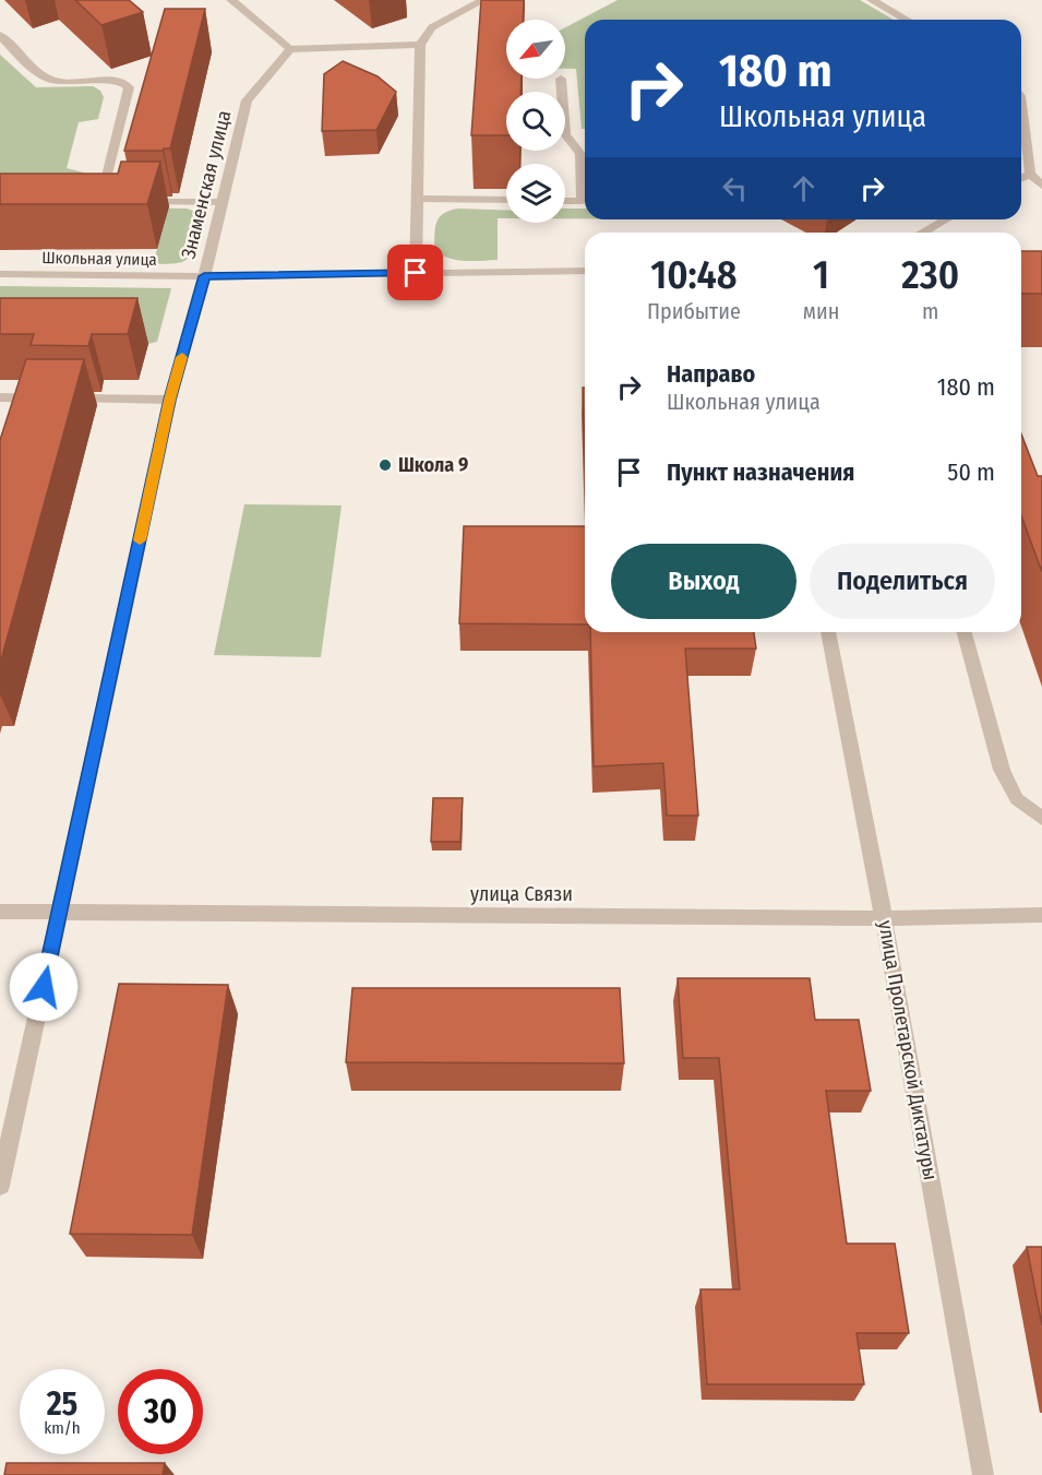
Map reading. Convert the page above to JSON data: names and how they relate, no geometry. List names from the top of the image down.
{
  "streets": {
    "street": [
      "Знаменская улица",
      "Школьная улица",
      "улица Связи",
      "улица Пролетарской Диктатуры"
    ]
  },
  "crossings": [
    ["Знаменская улица", "Школьная улица"],
    ["Знаменская улица", "улица Связи"],
    ["улица Связи", "улица Пролетарской Диктатуры"]
  ],
  "places": ["Школа 9"],
  "north": "bottom left",
  "page": {
    "turn": ["180 m", "Школьная улица"],
    "eta": [
      "10:48",
      "Прибытие",
      "1",
      "мин",
      "230",
      "m"
    ],
    "list": [
      {
        "name": "Направо",
        "note": "Школьная улица",
        "value": "180 m"
      },
      {
        "name": "Пункт назначения",
        "value": "50 m"
      }
    ],
    "buttons": ["Выход", "Поделиться"],
    "speed": "25 km/h",
    "limit": "30"
  }
}
